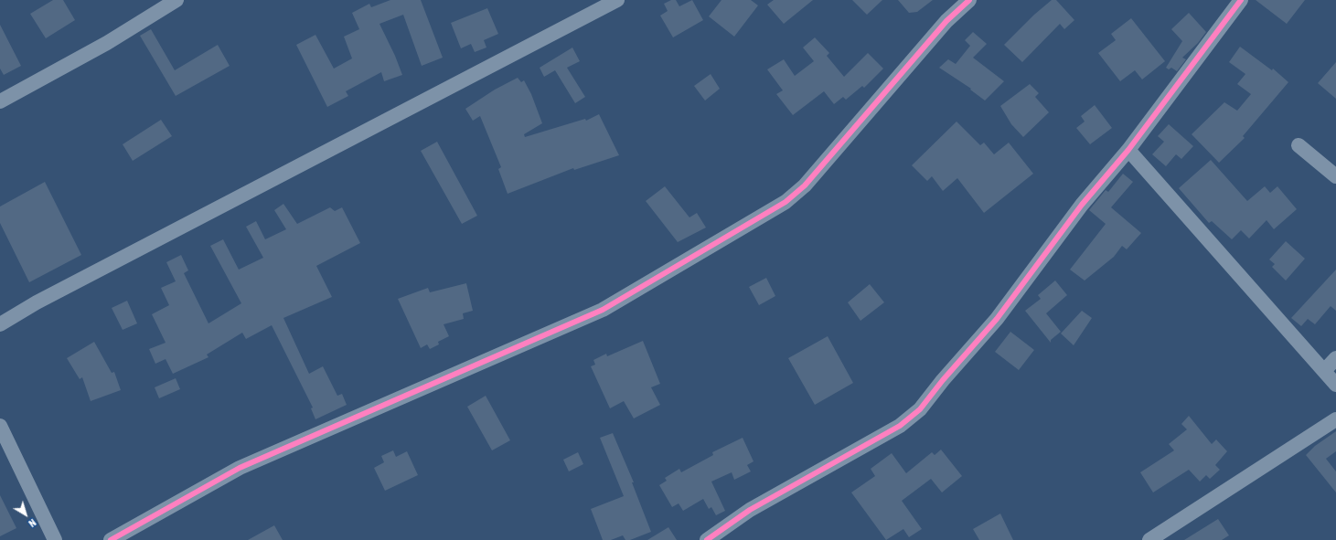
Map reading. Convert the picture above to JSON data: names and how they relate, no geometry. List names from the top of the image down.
{
  "north": "bottom right"
}
